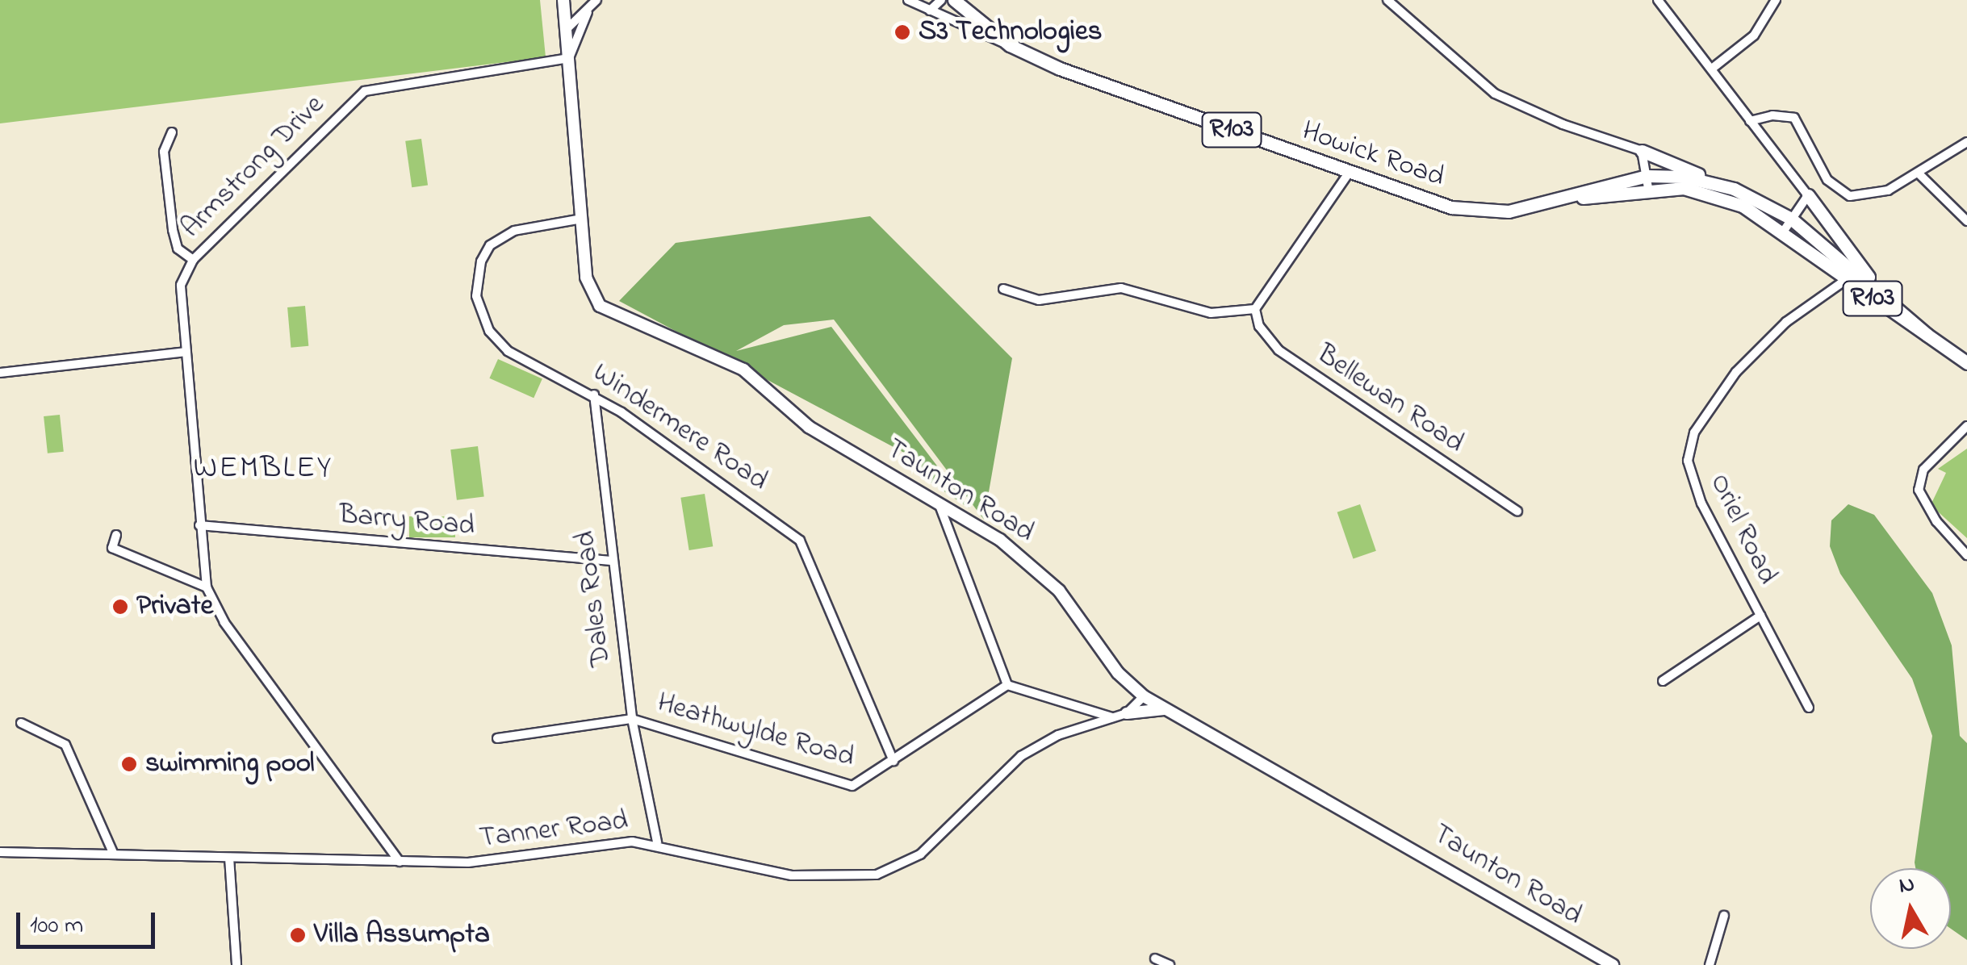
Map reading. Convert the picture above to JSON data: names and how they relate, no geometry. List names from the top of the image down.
{
  "streets": {
    "main road": ["R103", "Howick Road"],
    "street": [
      "Armstrong Drive",
      "Bellewan Road",
      "Windermere Road",
      "Taunton Road",
      "Barry Road",
      "Oriel Road",
      "Dales Road",
      "Heathwylde Road",
      "Tanner Road"
    ]
  },
  "crossings": [
    ["Howick Road", "Oriel Road"],
    ["Armstrong Drive", "Taunton Road"],
    ["Armstrong Drive", "Barry Road"],
    ["Armstrong Drive", "Tanner Road"],
    ["Windermere Road", "Taunton Road"],
    ["Windermere Road", "Dales Road"],
    ["Windermere Road", "Heathwylde Road"],
    ["Taunton Road", "Tanner Road"],
    ["Barry Road", "Dales Road"],
    ["Dales Road", "Heathwylde Road"],
    ["Dales Road", "Tanner Road"]
  ],
  "districts": ["WEMBLEY"],
  "places": [
    "S3 Technologies",
    "Private",
    "swimming pool",
    "Villa Assumpta"
  ],
  "scale_bar": "100 m",
  "north": "top"
}
